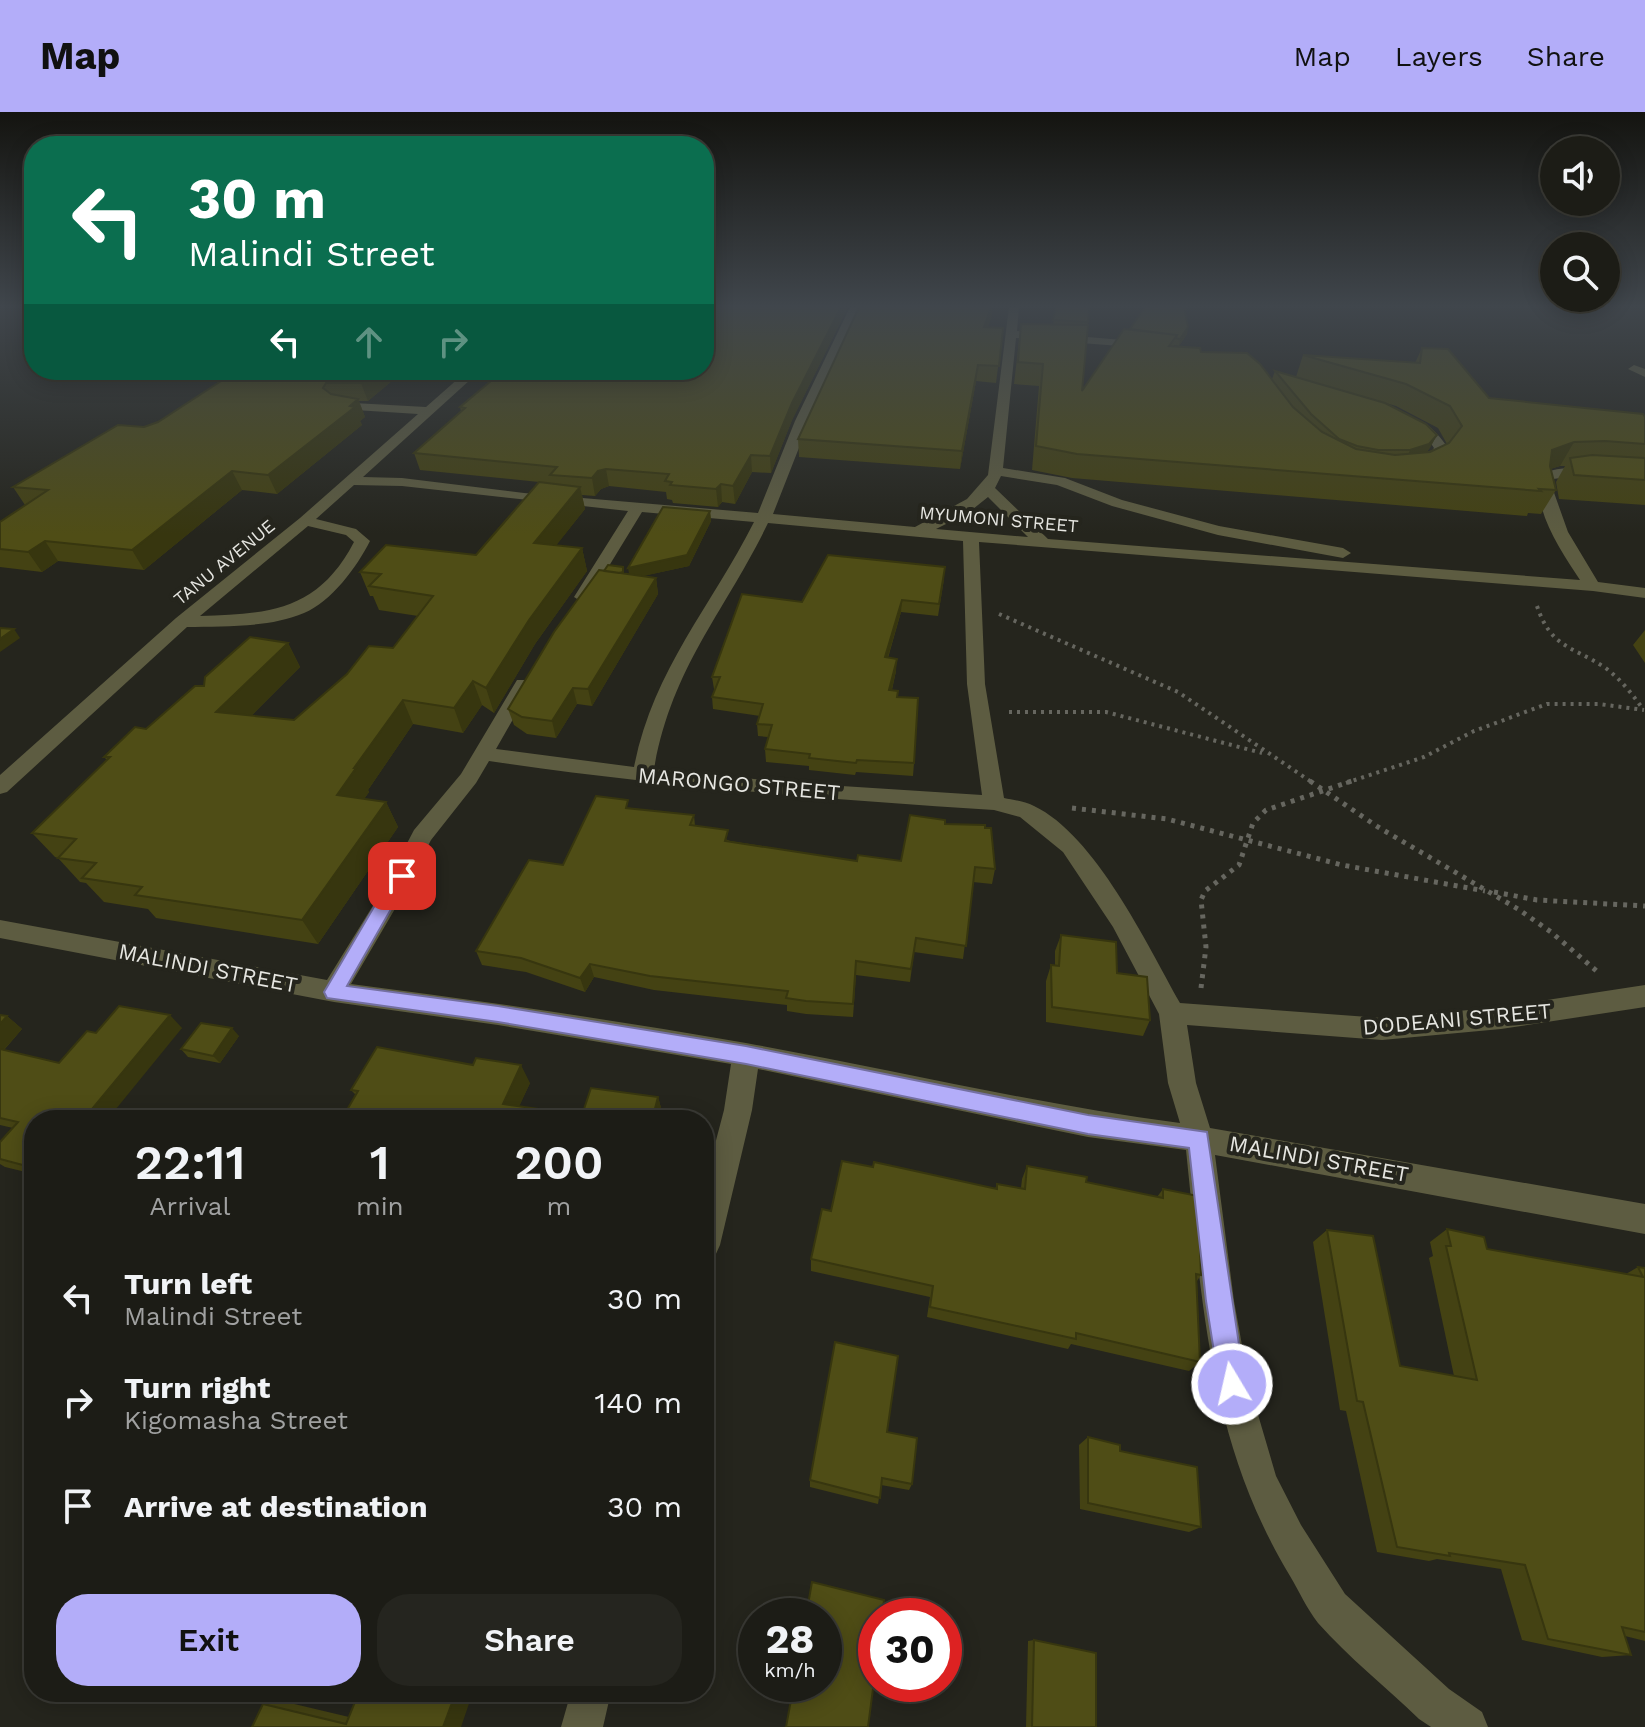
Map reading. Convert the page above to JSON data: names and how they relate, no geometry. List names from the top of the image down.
{
  "streets": {
    "street": [
      "MYUMONI STREET",
      "TANU AVENUE",
      "MARONGO STREET",
      "MALINDI STREET",
      "DODEANI STREET"
    ]
  },
  "crossings": [
    ["MYUMONI STREET", "TANU AVENUE"],
    ["MARONGO STREET", "MALINDI STREET"],
    ["MARONGO STREET", "DODEANI STREET"]
  ],
  "page": {
    "header": "Map",
    "nav": ["Map", "Layers", "Share"],
    "turn": ["30 m", "Malindi Street"],
    "eta": [
      "22:11",
      "Arrival",
      "1",
      "min",
      "200",
      "m"
    ],
    "list": [
      {
        "name": "Turn left",
        "note": "Malindi Street",
        "value": "30 m"
      },
      {
        "name": "Turn right",
        "note": "Kigomasha Street",
        "value": "140 m"
      },
      {
        "name": "Arrive at destination",
        "value": "30 m"
      }
    ],
    "buttons": ["Exit", "Share"],
    "speed": "28 km/h",
    "limit": "30"
  }
}
